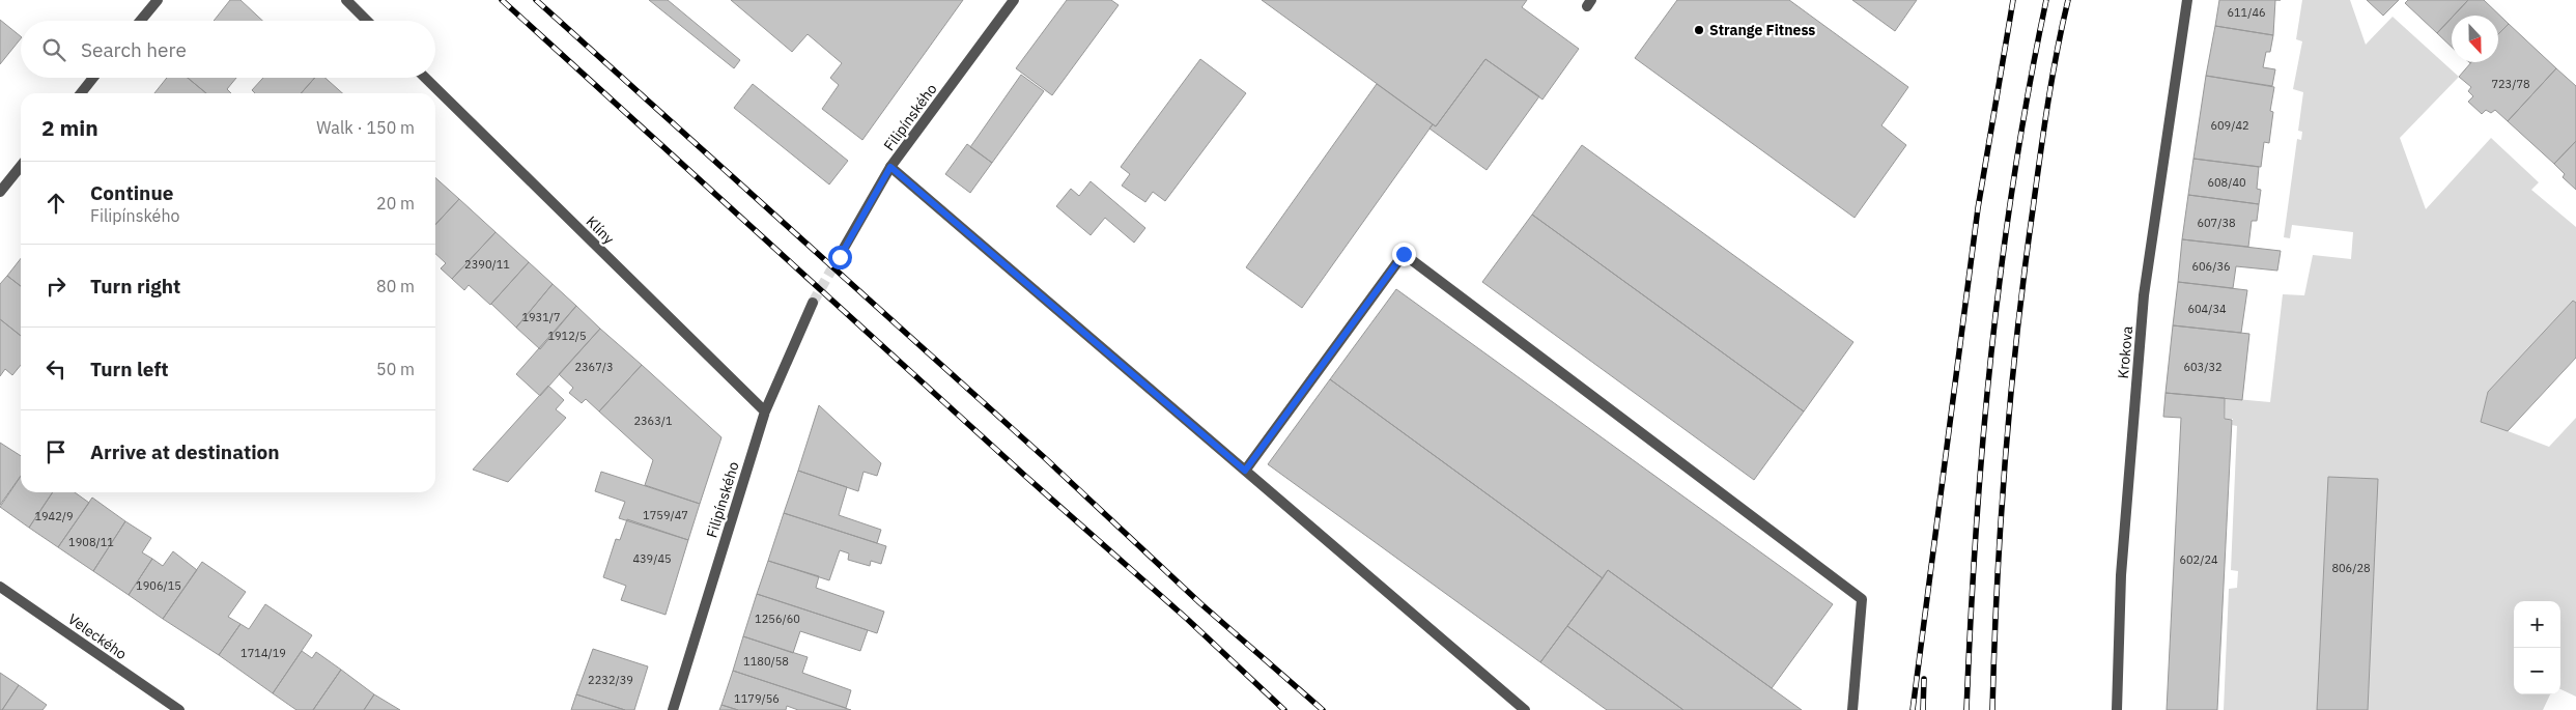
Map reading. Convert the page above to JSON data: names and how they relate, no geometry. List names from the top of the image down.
{
  "streets": {
    "street": [
      "Filipínského",
      "Klíny",
      "Krokova",
      "Veleckého"
    ]
  },
  "crossings": [
    ["Filipínského", "Klíny"]
  ],
  "places": ["Strange Fitness"],
  "house_numbers": [
    "611/46",
    "723/78",
    "609/42",
    "608/40",
    "607/38",
    "2390/11",
    "606/36",
    "604/34",
    "1931/7",
    "1912/5",
    "2367/3",
    "603/32",
    "2363/1",
    "1759/47",
    "1942/9",
    "1908/11",
    "439/45",
    "602/24",
    "806/28",
    "1906/15",
    "1256/60",
    "1714/19",
    "1180/58",
    "2232/39",
    "1179/56"
  ],
  "north": "bottom",
  "page": {
    "search": "Search here",
    "heading": ["2 min", "Walk · 150 m"],
    "list": [
      ["Continue", "Filipínského", "20 m"],
      ["Turn right", "80 m"],
      ["Turn left", "50 m"],
      "Arrive at destination"
    ],
    "map_buttons": ["+", "−"]
  }
}
